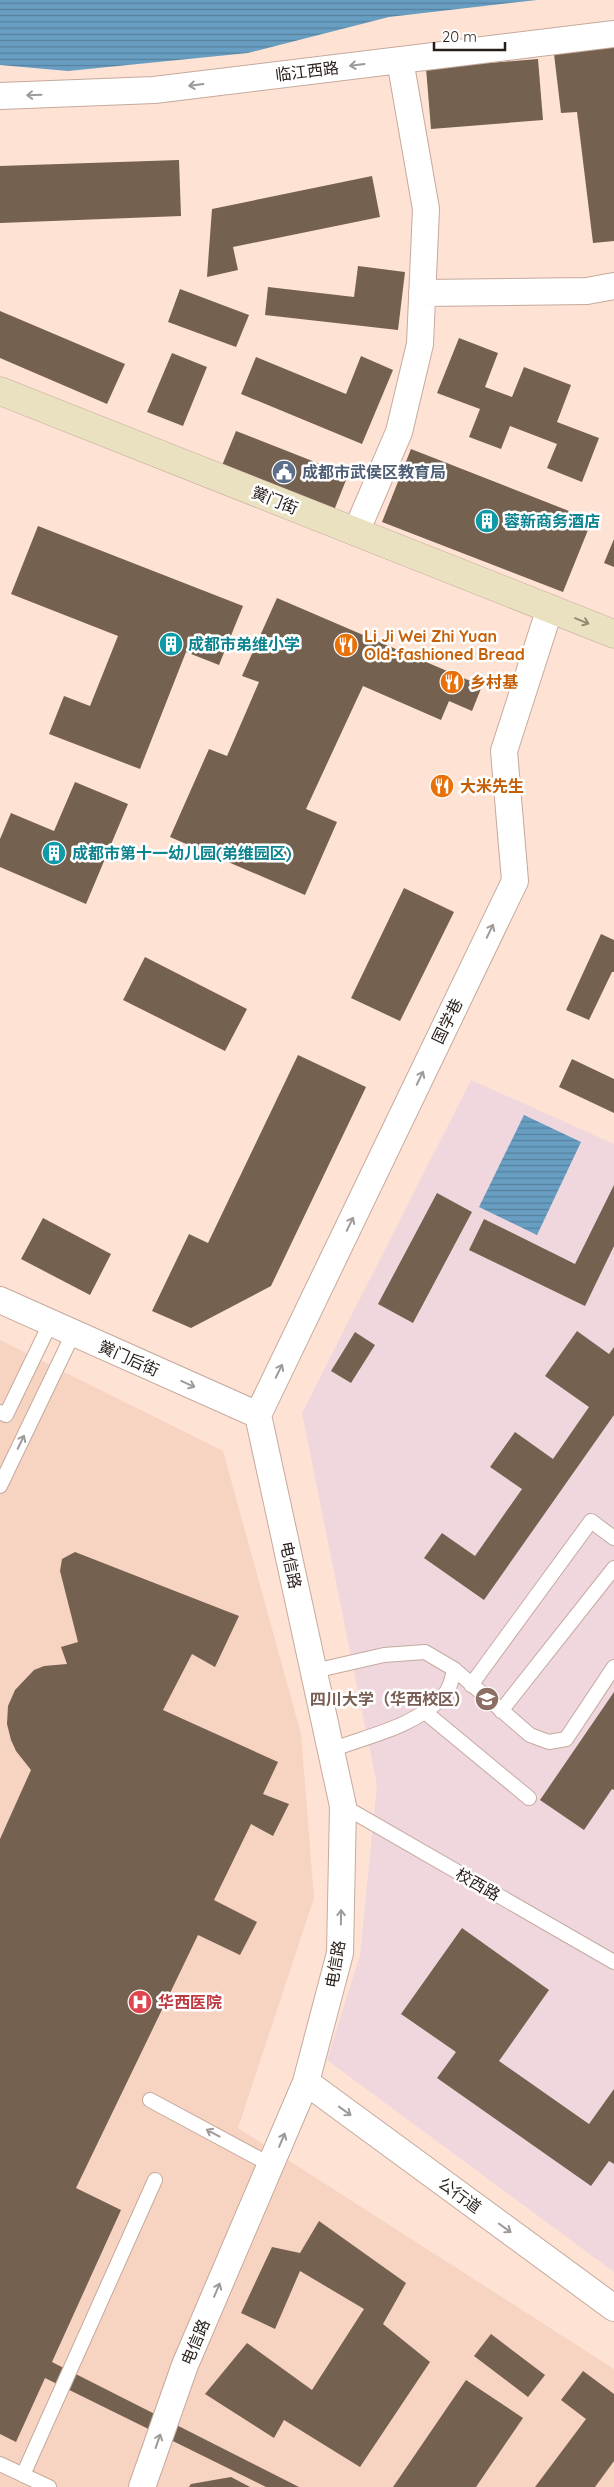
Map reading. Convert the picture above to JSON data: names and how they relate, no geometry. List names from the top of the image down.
{
  "streets": {
    "street": [
      "临江西路",
      "黉门街",
      "国学巷",
      "黉门后街",
      "电信路",
      "公行道"
    ],
    "lane": ["校西路"]
  },
  "crossings": [
    ["黉门街", "国学巷"],
    ["国学巷", "黉门后街"],
    ["国学巷", "电信路"],
    ["黉门后街", "电信路"],
    ["电信路", "校西路"],
    ["电信路", "公行道"]
  ],
  "one_way": [
    "临江西路",
    "国学巷",
    "黉门后街",
    "电信路",
    "公行道"
  ],
  "places": {
    "public building": ["成都市武侯区教育局"],
    "building": ["蓉新商务酒店", "成都市弟维小学", "成都市第十一幼儿园(弟维园区)"],
    "restaurant": ["Li Ji Wei Zhi Yuan Old-fashioned Bread", "乡村基", "大米先生"],
    "school or university": ["四川大学（华西校区）"],
    "hospital": ["华西医院"]
  },
  "scale_bar": "20 m"
}
